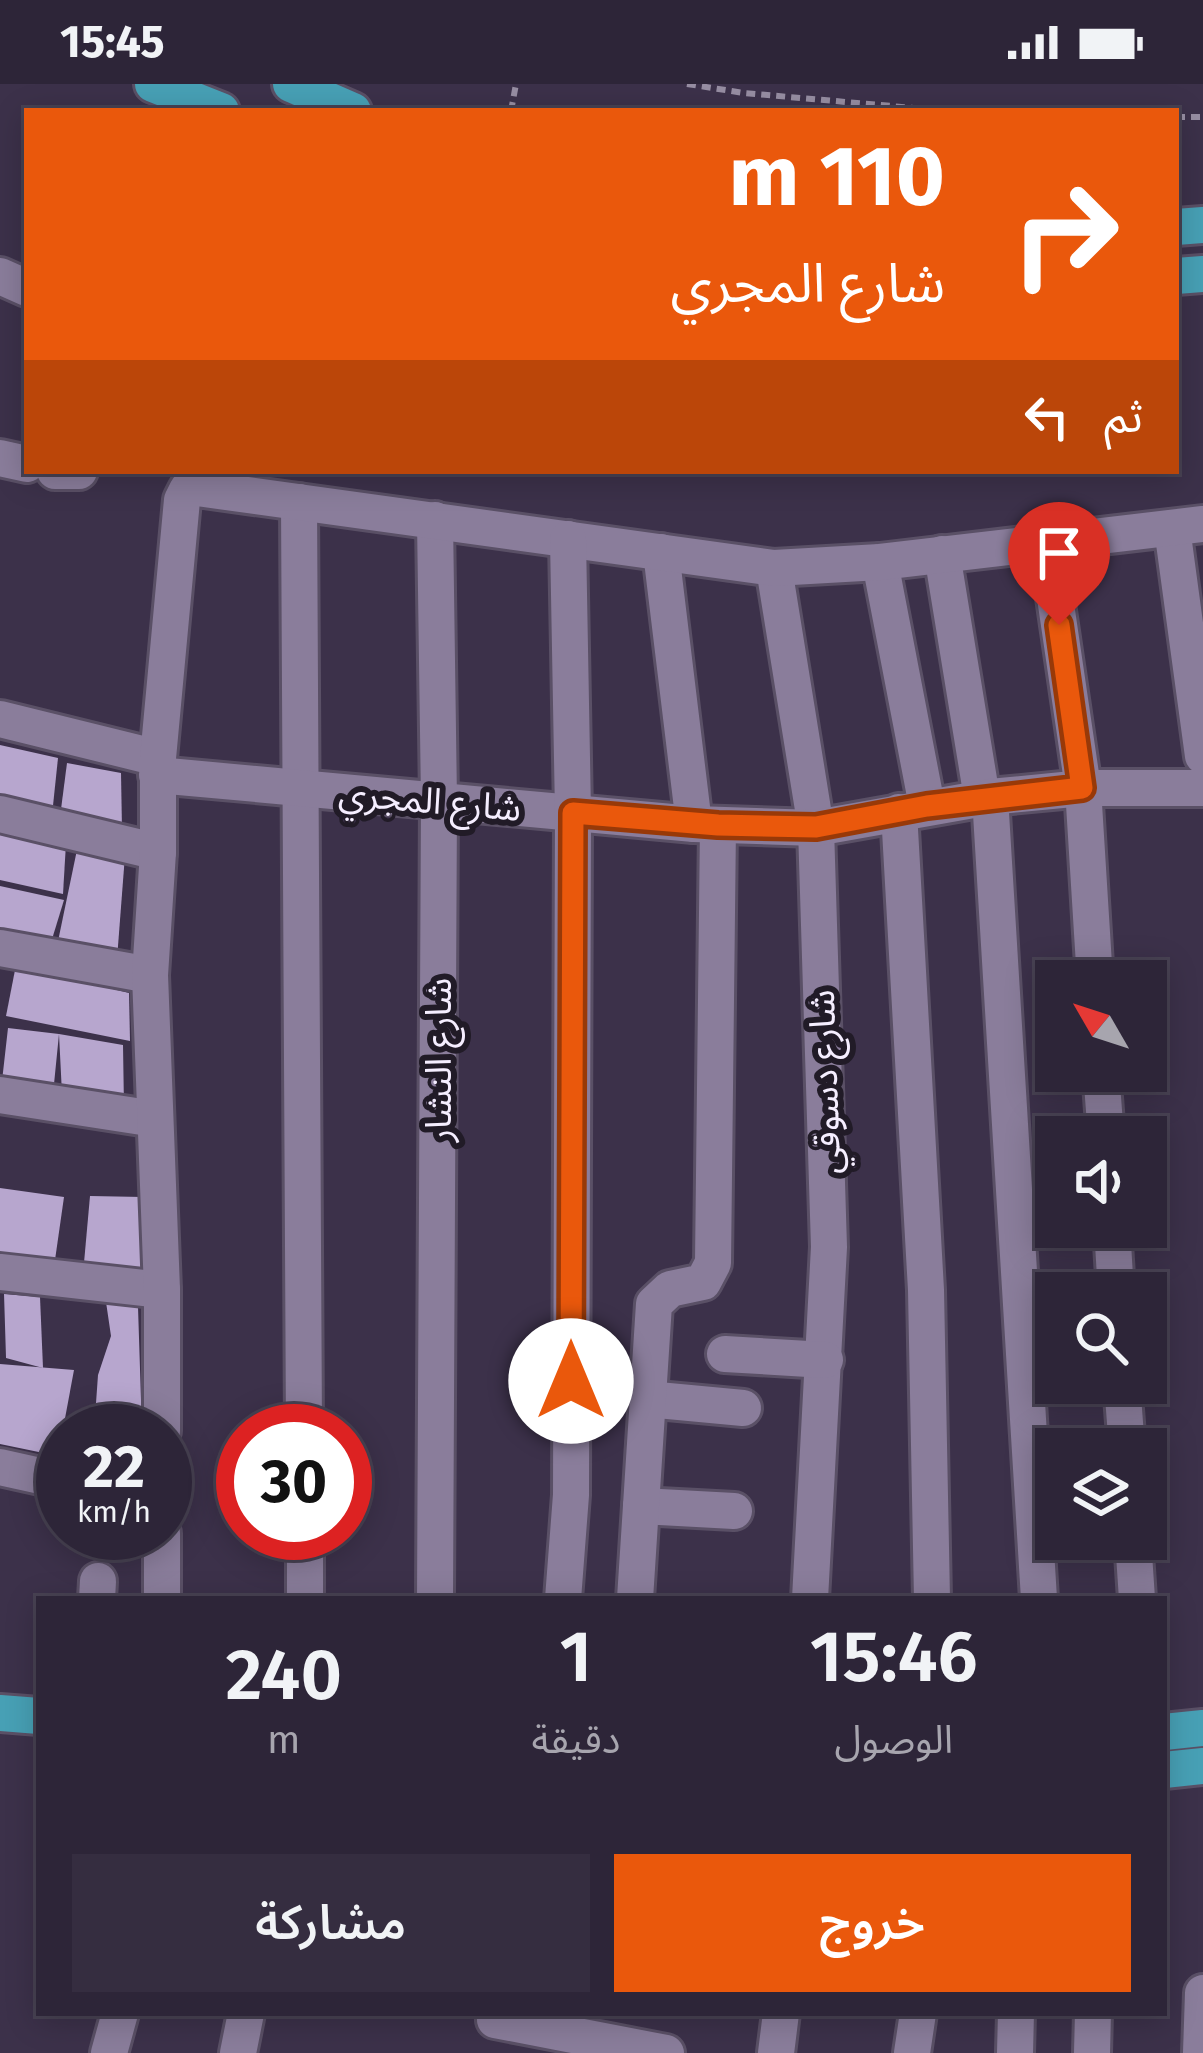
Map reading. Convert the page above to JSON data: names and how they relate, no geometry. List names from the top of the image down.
{
  "streets": {
    "street": ["شارع المجري", "شارع النشار", "شارع دسوقي"]
  },
  "crossings": [
    ["شارع المجري", "شارع النشار"],
    ["شارع المجري", "شارع دسوقي"]
  ],
  "north": "top left",
  "page": {
    "status": "15:45",
    "turn": ["110 m", "شارع المجري"],
    "then": "ثم",
    "speed": "22 km/h",
    "limit": "30",
    "eta": [
      "15:46",
      "الوصول",
      "1",
      "دقيقة",
      "240",
      "m"
    ],
    "buttons": ["خروج", "مشاركة"]
  }
}
